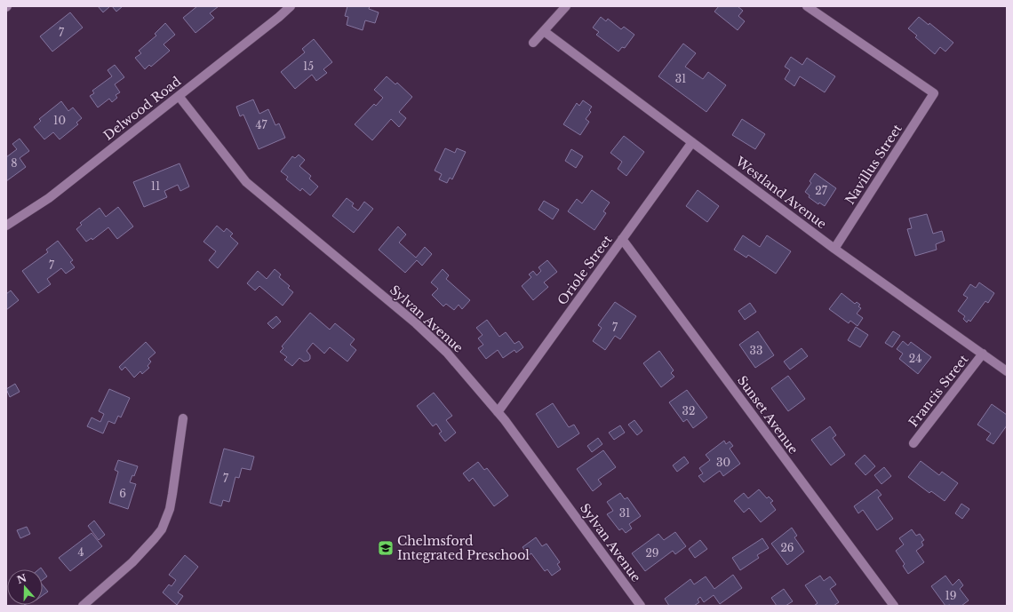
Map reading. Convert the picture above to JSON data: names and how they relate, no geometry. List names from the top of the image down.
{
  "streets": {
    "street": [
      "Delwood Road",
      "Navillus Street",
      "Westland Avenue",
      "Oriole Street",
      "Sylvan Avenue",
      "Francis Street",
      "Sunset Avenue"
    ]
  },
  "crossings": [
    ["Delwood Road", "Sylvan Avenue"],
    ["Navillus Street", "Westland Avenue"],
    ["Westland Avenue", "Oriole Street"],
    ["Westland Avenue", "Francis Street"],
    ["Oriole Street", "Sylvan Avenue"],
    ["Oriole Street", "Sunset Avenue"]
  ],
  "places": {
    "school or university": ["Chelmsford Integrated Preschool"]
  },
  "house_numbers": [
    "7",
    "15",
    "31",
    "10",
    "47",
    "8",
    "11",
    "27",
    "7",
    "7",
    "33",
    "24",
    "32",
    "30",
    "7",
    "6",
    "31",
    "26",
    "4",
    "29",
    "19"
  ],
  "north": "top"
}
